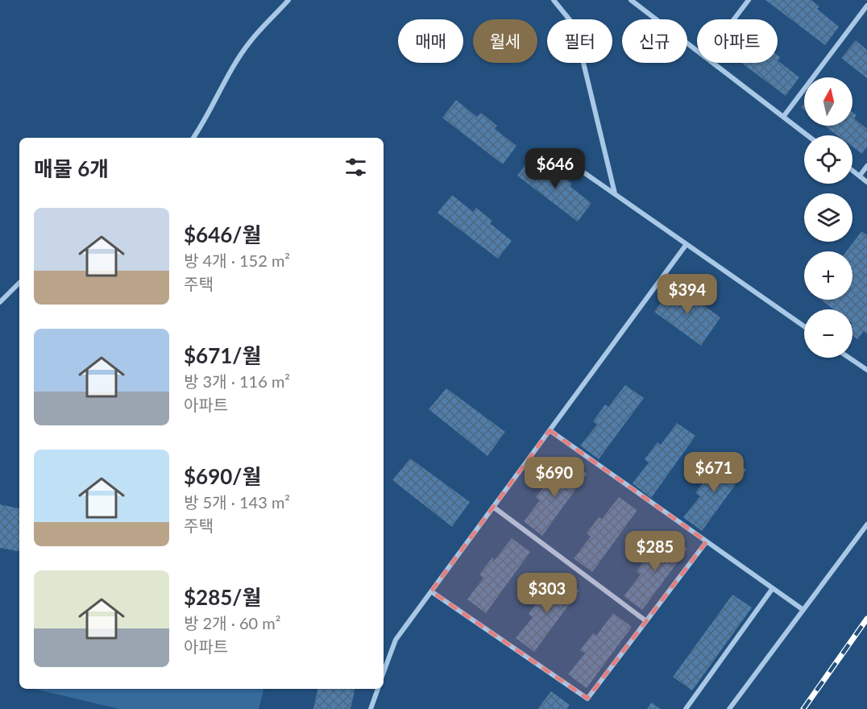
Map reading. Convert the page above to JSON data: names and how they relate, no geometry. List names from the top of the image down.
{
  "north": "top",
  "page": {
    "chip": [
      "매매",
      "월세",
      "필터",
      "신규",
      "아파트"
    ],
    "map_buttons": ["+", "−"],
    "heading": "매물 6개",
    "price": [
      "$646",
      "$394",
      "$671",
      "$690",
      "$285",
      "$303"
    ],
    "list": [
      {
        "name": "$646/월",
        "note": "방 4개 · 152 m² · 주택"
      },
      {
        "name": "$671/월",
        "note": "방 3개 · 116 m² · 아파트"
      },
      {
        "name": "$690/월",
        "note": "방 5개 · 143 m² · 주택"
      },
      {
        "name": "$285/월",
        "note": "방 2개 · 60 m² · 아파트"
      }
    ]
  }
}
